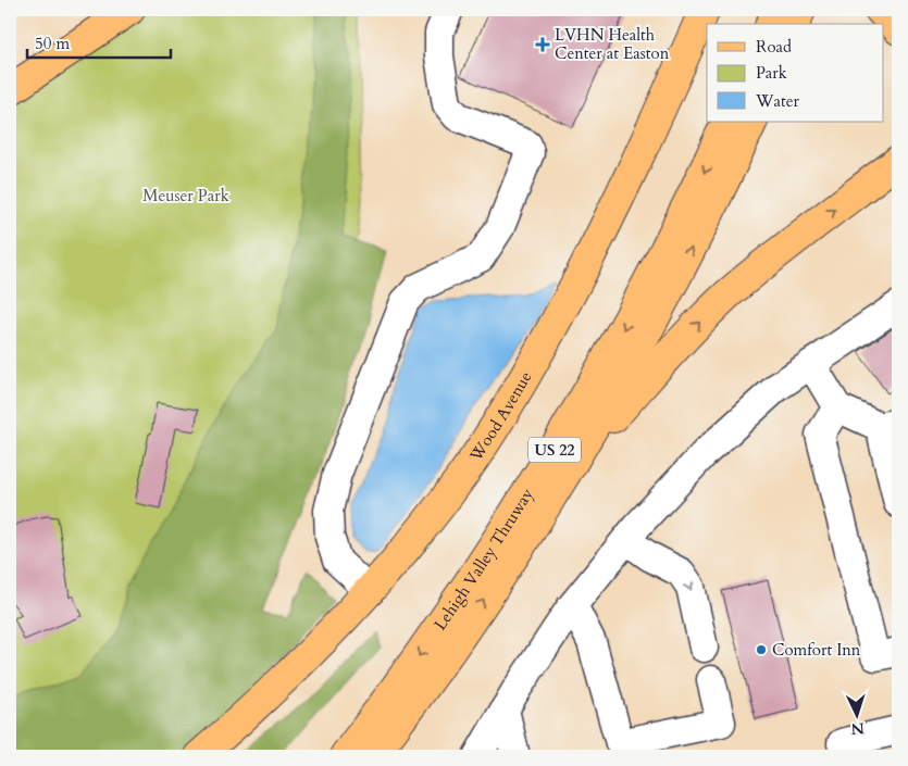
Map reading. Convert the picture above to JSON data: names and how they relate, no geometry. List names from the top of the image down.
{
  "streets": {
    "main road": ["Wood Avenue", "US 22", "Lehigh Valley Thruway"]
  },
  "parks": ["Meuser Park"],
  "places": {
    "health": ["LVHN Health Center at Easton"],
    "other": ["Comfort Inn"]
  },
  "legend": ["Road", "Park", "Water"],
  "scale_bar": "50 m",
  "north": "bottom"
}
